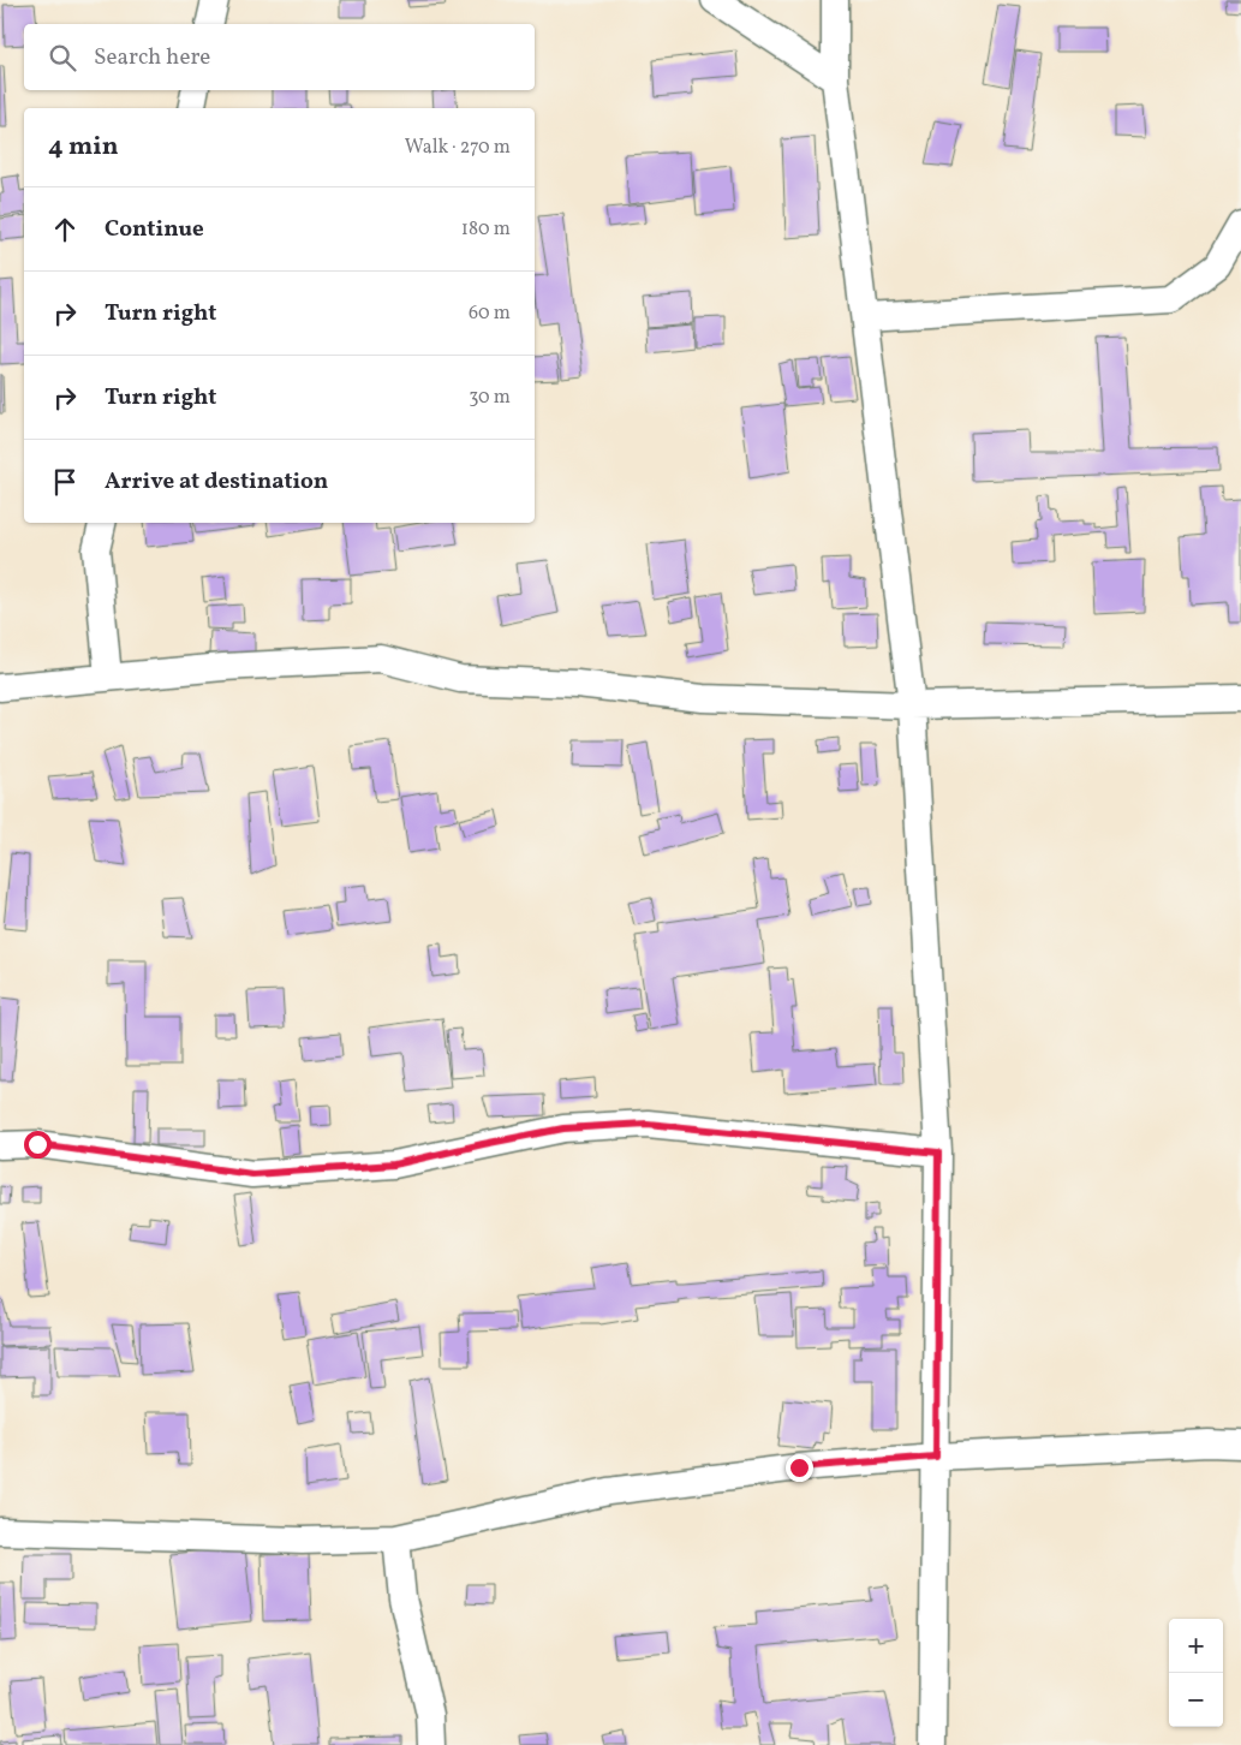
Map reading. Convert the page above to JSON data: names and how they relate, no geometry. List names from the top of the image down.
{
  "page": {
    "search": "Search here",
    "heading": ["4 min", "Walk · 270 m"],
    "list": [
      ["Continue", "180 m"],
      ["Turn right", "60 m"],
      ["Turn right", "30 m"],
      "Arrive at destination"
    ],
    "map_buttons": ["+", "−"]
  }
}
